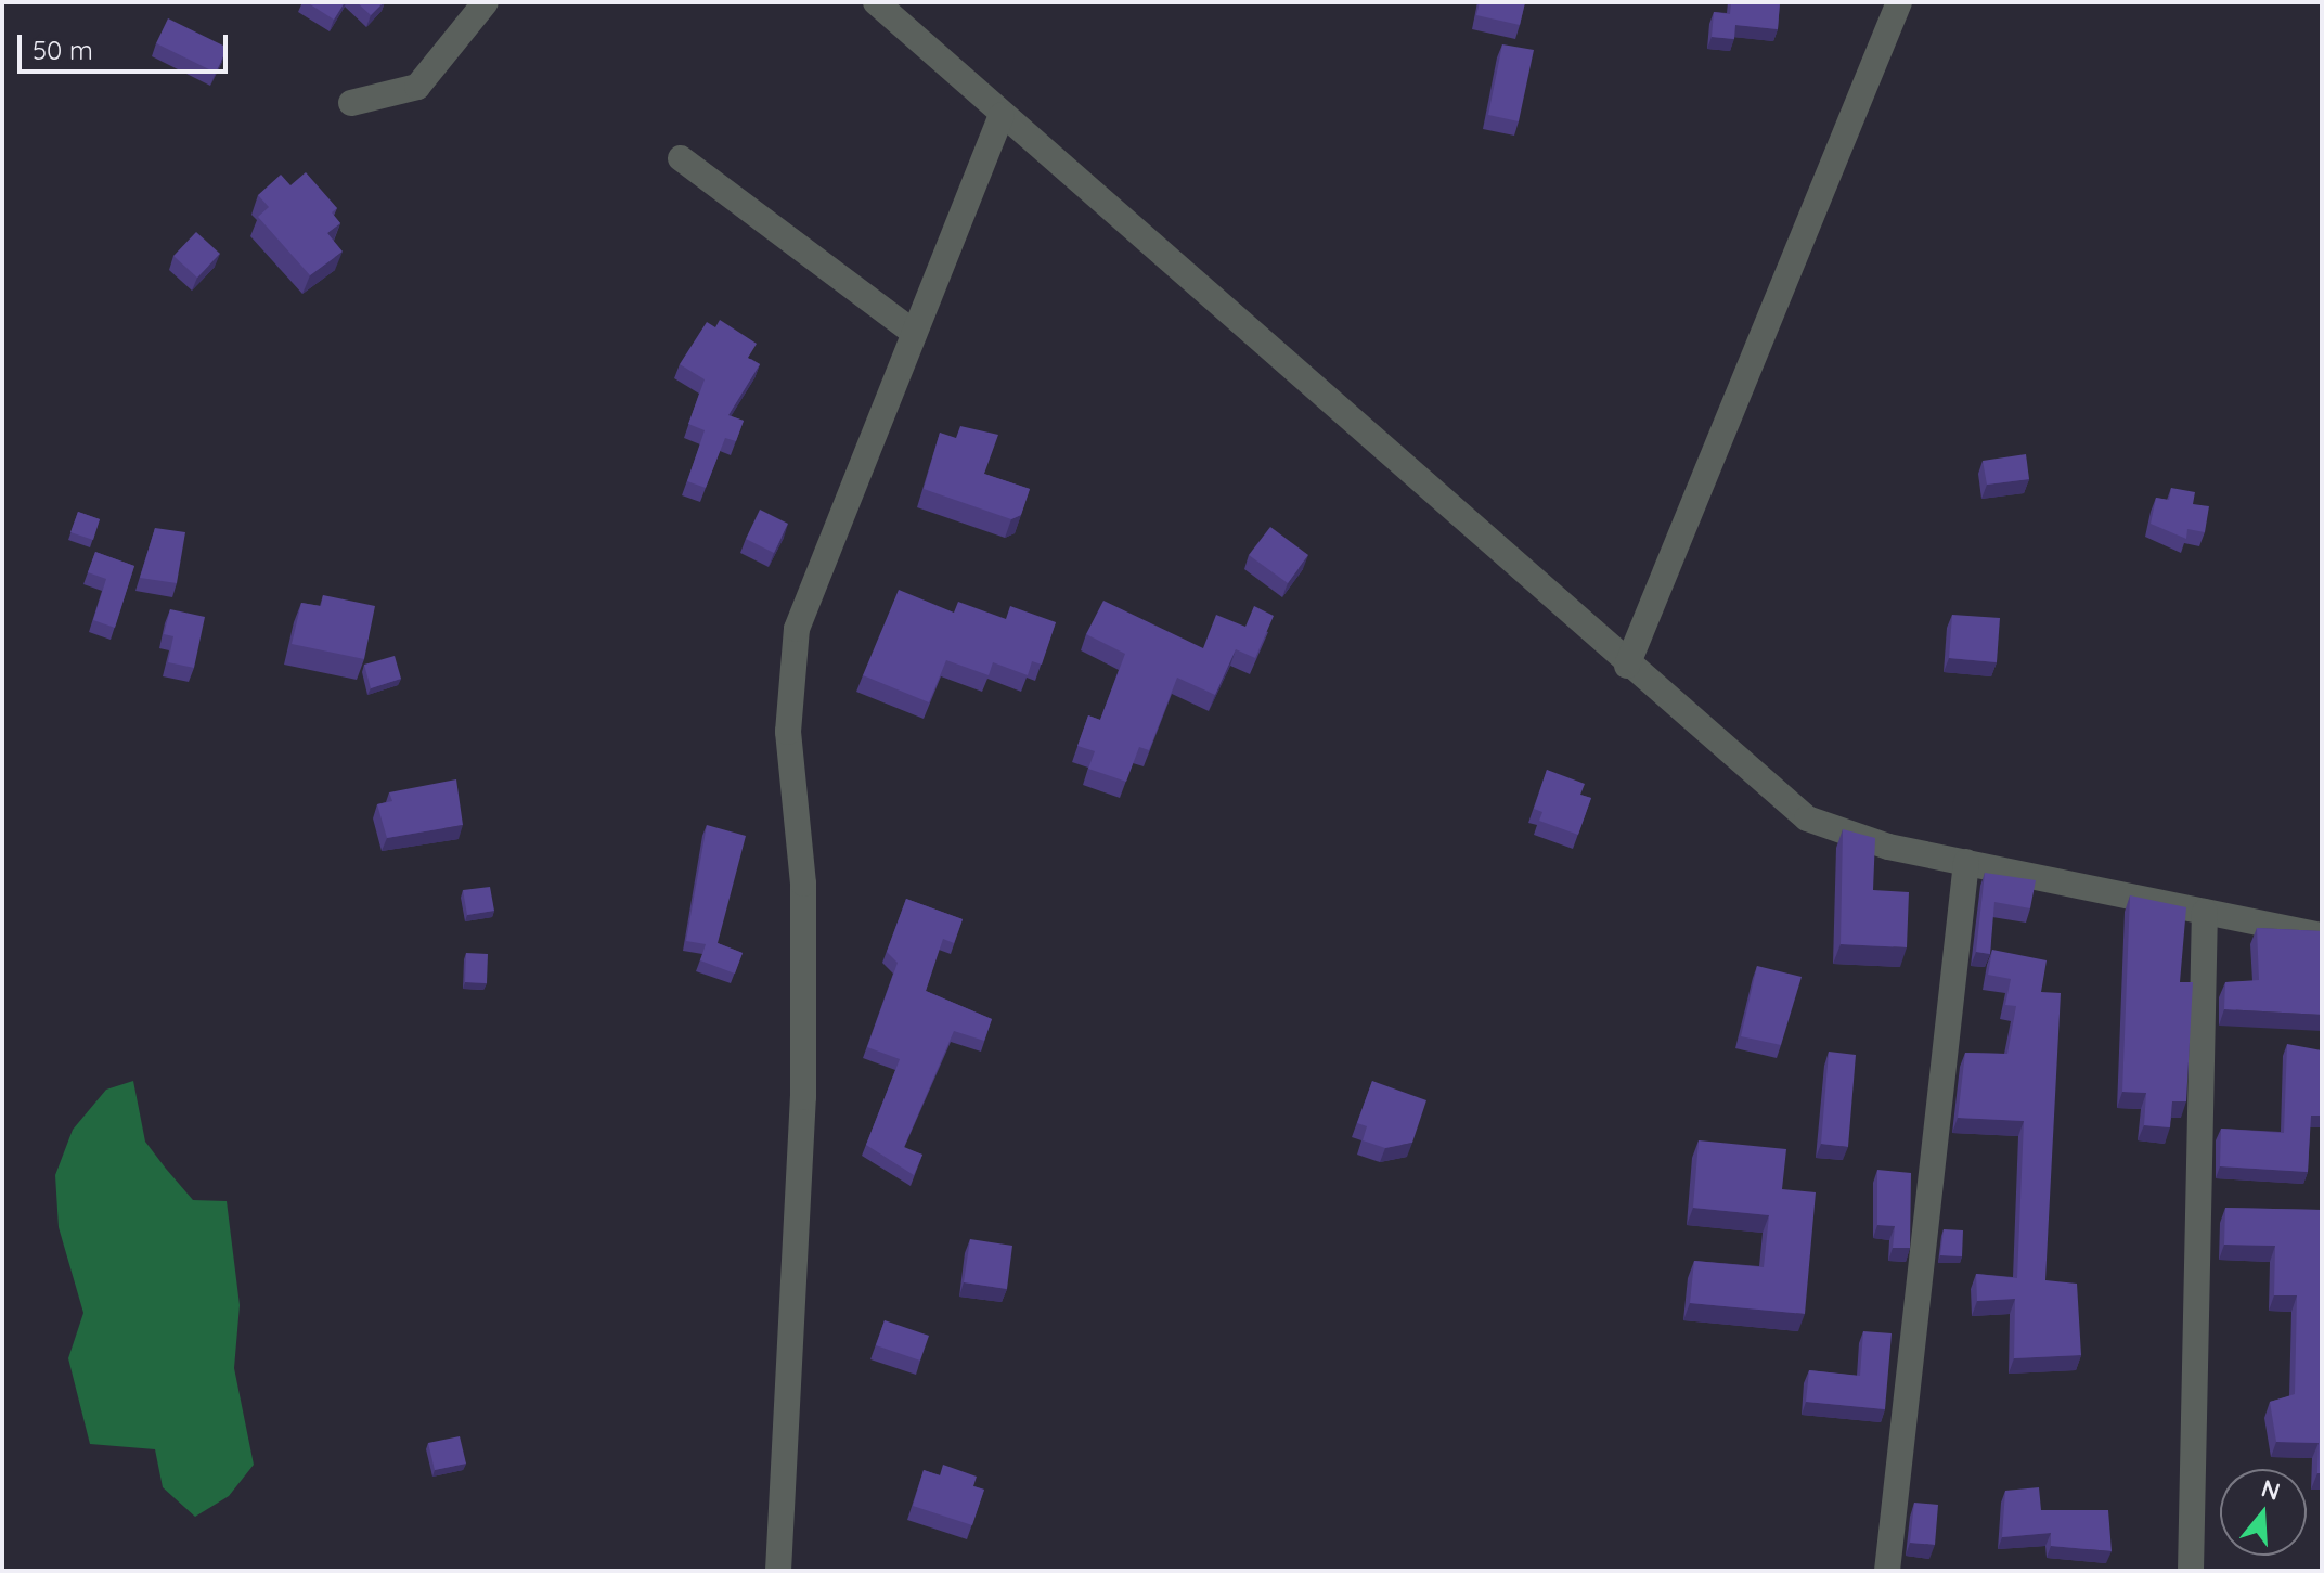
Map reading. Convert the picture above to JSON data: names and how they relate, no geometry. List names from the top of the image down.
{
  "scale_bar": "50 m",
  "north": "top"
}
